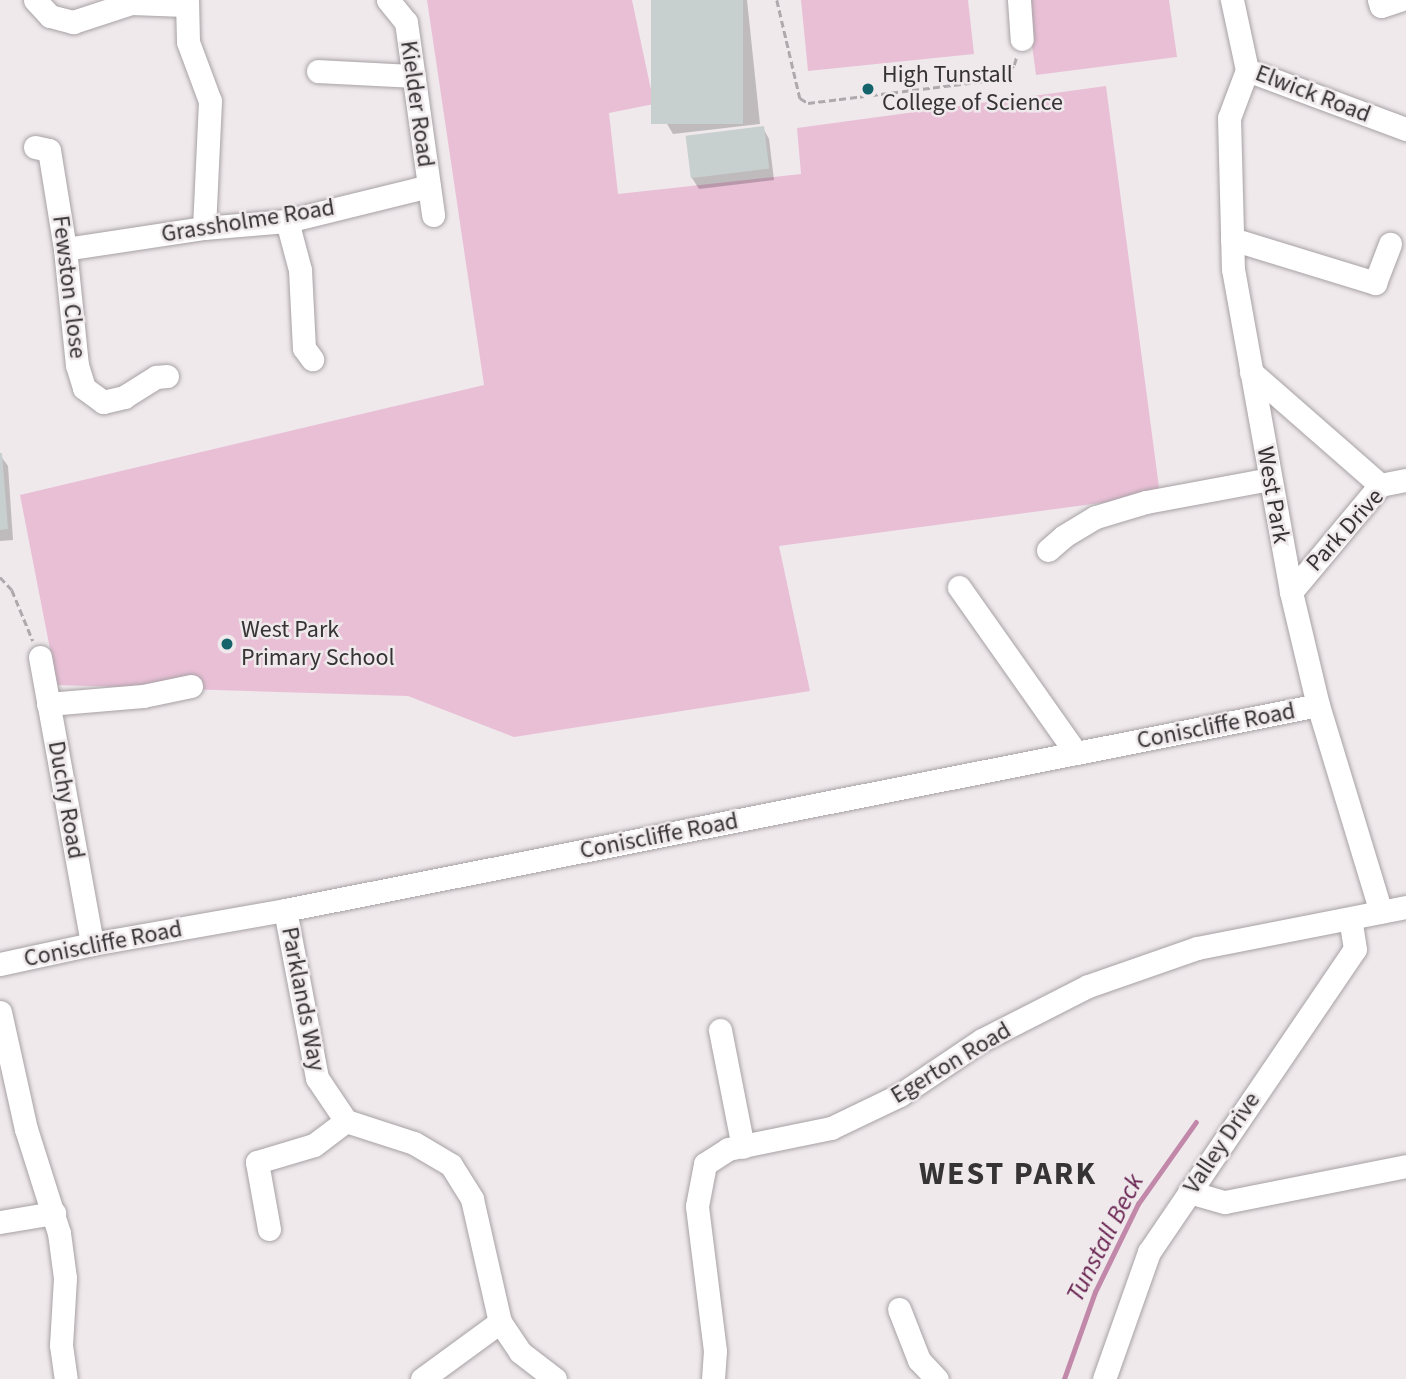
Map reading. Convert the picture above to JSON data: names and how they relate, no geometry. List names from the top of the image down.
{
  "streets": {
    "street": [
      "Elwick Road",
      "Kielder Road",
      "Grassholme Road",
      "Fewston Close",
      "West Park",
      "Park Drive",
      "Coniscliffe Road",
      "Duchy Road",
      "Parklands Way",
      "Egerton Road",
      "Valley Drive"
    ]
  },
  "crossings": [
    ["Elwick Road", "West Park"],
    ["Kielder Road", "Grassholme Road"],
    ["Grassholme Road", "Fewston Close"],
    ["West Park", "Park Drive"],
    ["West Park", "Coniscliffe Road"],
    ["West Park", "Egerton Road"],
    ["Coniscliffe Road", "Duchy Road"],
    ["Coniscliffe Road", "Parklands Way"],
    ["Egerton Road", "Valley Drive"]
  ],
  "districts": ["WEST PARK"],
  "water": ["Tunstall Beck"],
  "places": ["High Tunstall College of Science", "West Park Primary School"]
}
